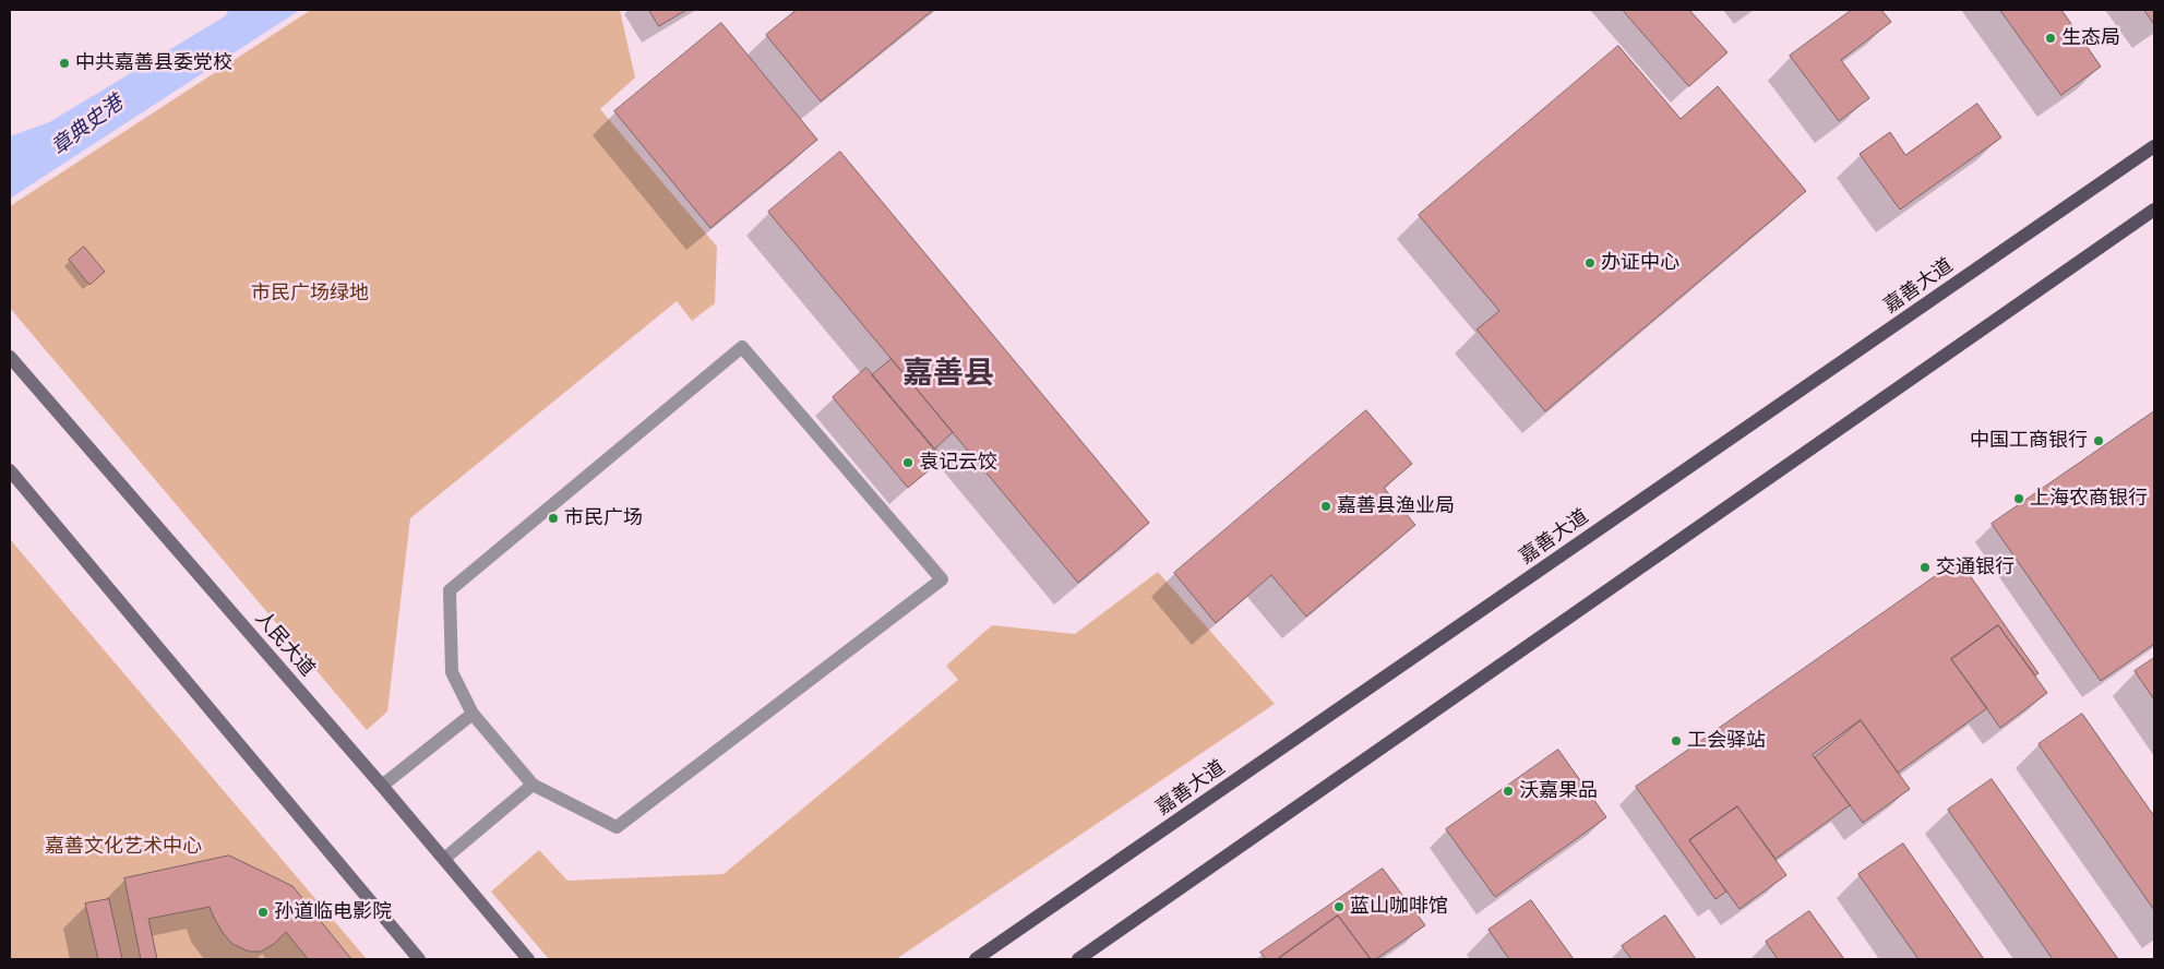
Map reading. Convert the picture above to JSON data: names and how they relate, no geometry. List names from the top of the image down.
{
  "streets": {
    "main road": ["嘉善大道", "人民大道"]
  },
  "districts": ["嘉善县"],
  "water": ["章典史港"],
  "parks": ["市民广场绿地", "嘉善文化艺术中心"],
  "places": [
    "生态局",
    "中共嘉善县委党校",
    "办证中心",
    "中国工商银行",
    "袁记云饺",
    "上海农商银行",
    "嘉善县渔业局",
    "市民广场",
    "交通银行",
    "工会驿站",
    "沃嘉果品",
    "蓝山咖啡馆",
    "孙道临电影院"
  ]
}
